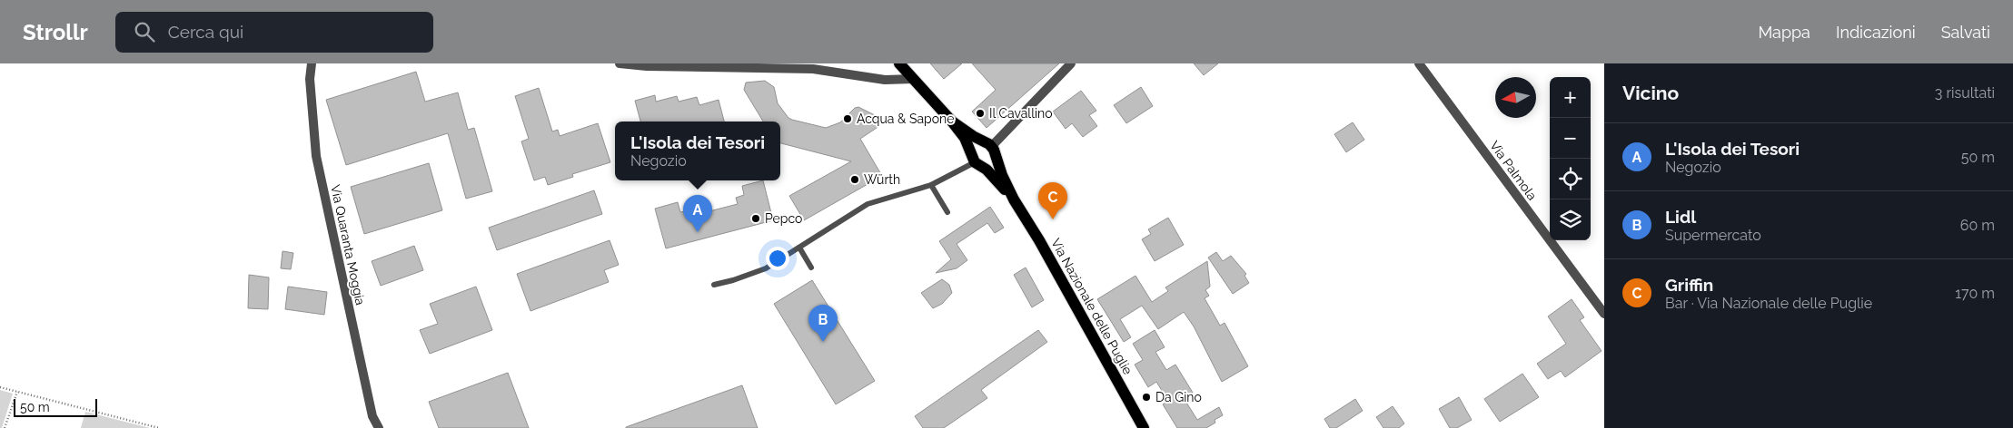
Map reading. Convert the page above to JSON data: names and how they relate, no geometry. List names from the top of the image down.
{
  "streets": {
    "main road": ["Via Nazionale delle Puglie"],
    "street": ["Via Palmola", "Via Quaranta Moggia"]
  },
  "places": [
    "Il Cavallino",
    "Acqua & Sapone",
    "Würth",
    "Pepco",
    "Da Gino"
  ],
  "scale_bar": "50 m",
  "north": "left",
  "page": {
    "header": "Strollr",
    "search": "Cerca qui",
    "nav": ["Mappa", "Indicazioni", "Salvati"],
    "heading": ["Vicino", "3 risultati"],
    "map_buttons": ["+", "−"],
    "popup": ["L'Isola dei Tesori", "Negozio"],
    "list": [
      {
        "mark": "A",
        "name": "L'Isola dei Tesori",
        "note": "Negozio",
        "value": "50 m"
      },
      {
        "mark": "B",
        "name": "Lidl",
        "note": "Supermercato",
        "value": "60 m"
      },
      {
        "mark": "C",
        "name": "Griffin",
        "note": "Bar · Via Nazionale delle Puglie",
        "value": "170 m"
      }
    ],
    "pins": ["C", "A", "B"],
    "scale": "50 m"
  }
}
